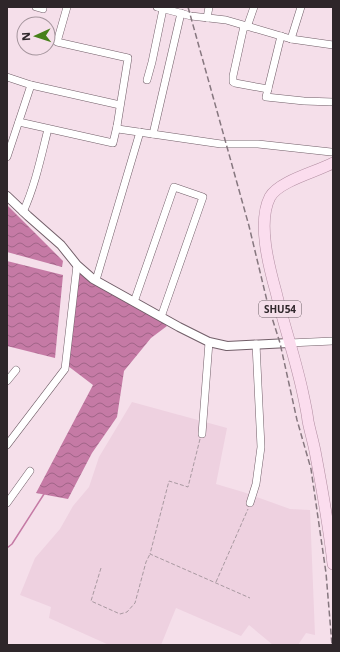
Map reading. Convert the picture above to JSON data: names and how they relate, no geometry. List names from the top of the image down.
{
  "streets": {
    "main road": ["SHU54"]
  },
  "north": "left"
}
